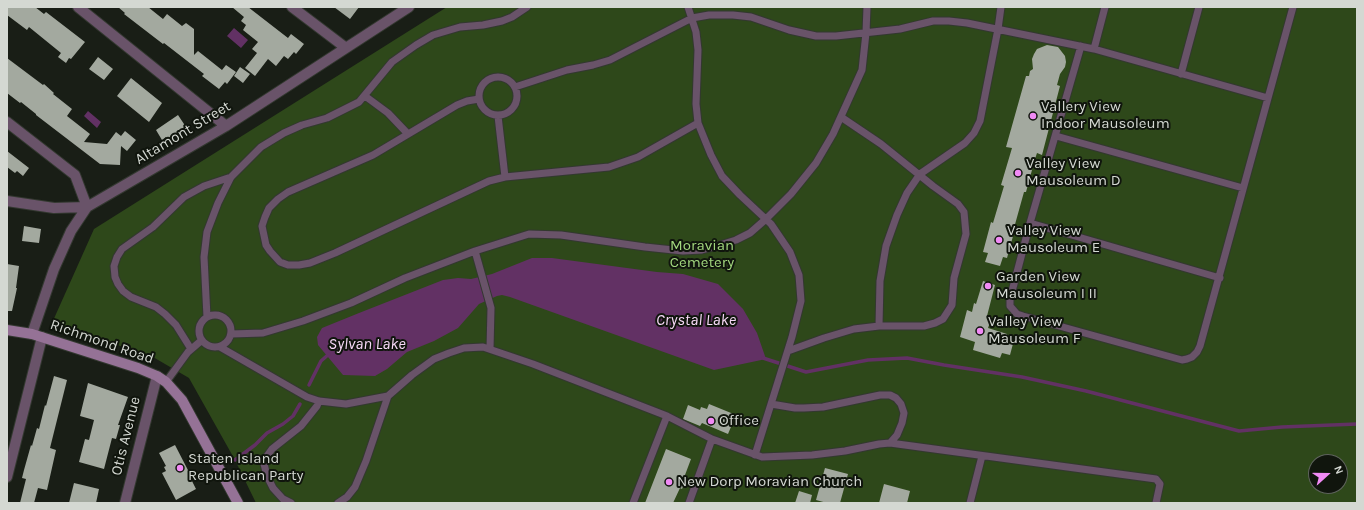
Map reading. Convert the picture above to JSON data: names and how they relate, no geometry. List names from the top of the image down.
{
  "streets": {
    "main road": ["Richmond Road"],
    "street": ["Altamont Street", "Otis Avenue"]
  },
  "crossings": [
    ["Altamont Street", "Richmond Road"],
    ["Richmond Road", "Otis Avenue"]
  ],
  "water": ["Crystal Lake", "Sylvan Lake"],
  "parks": ["Moravian Cemetery"],
  "places": [
    "Vallery View Indoor Mausoleum",
    "Valley View Mausoleum D",
    "Valley View Mausoleum E",
    "Garden View Mausoleum I II",
    "Valley View Mausoleum F",
    "Office",
    "Staten Island Republican Party",
    "New Dorp Moravian Church"
  ],
  "north": "right"
}
